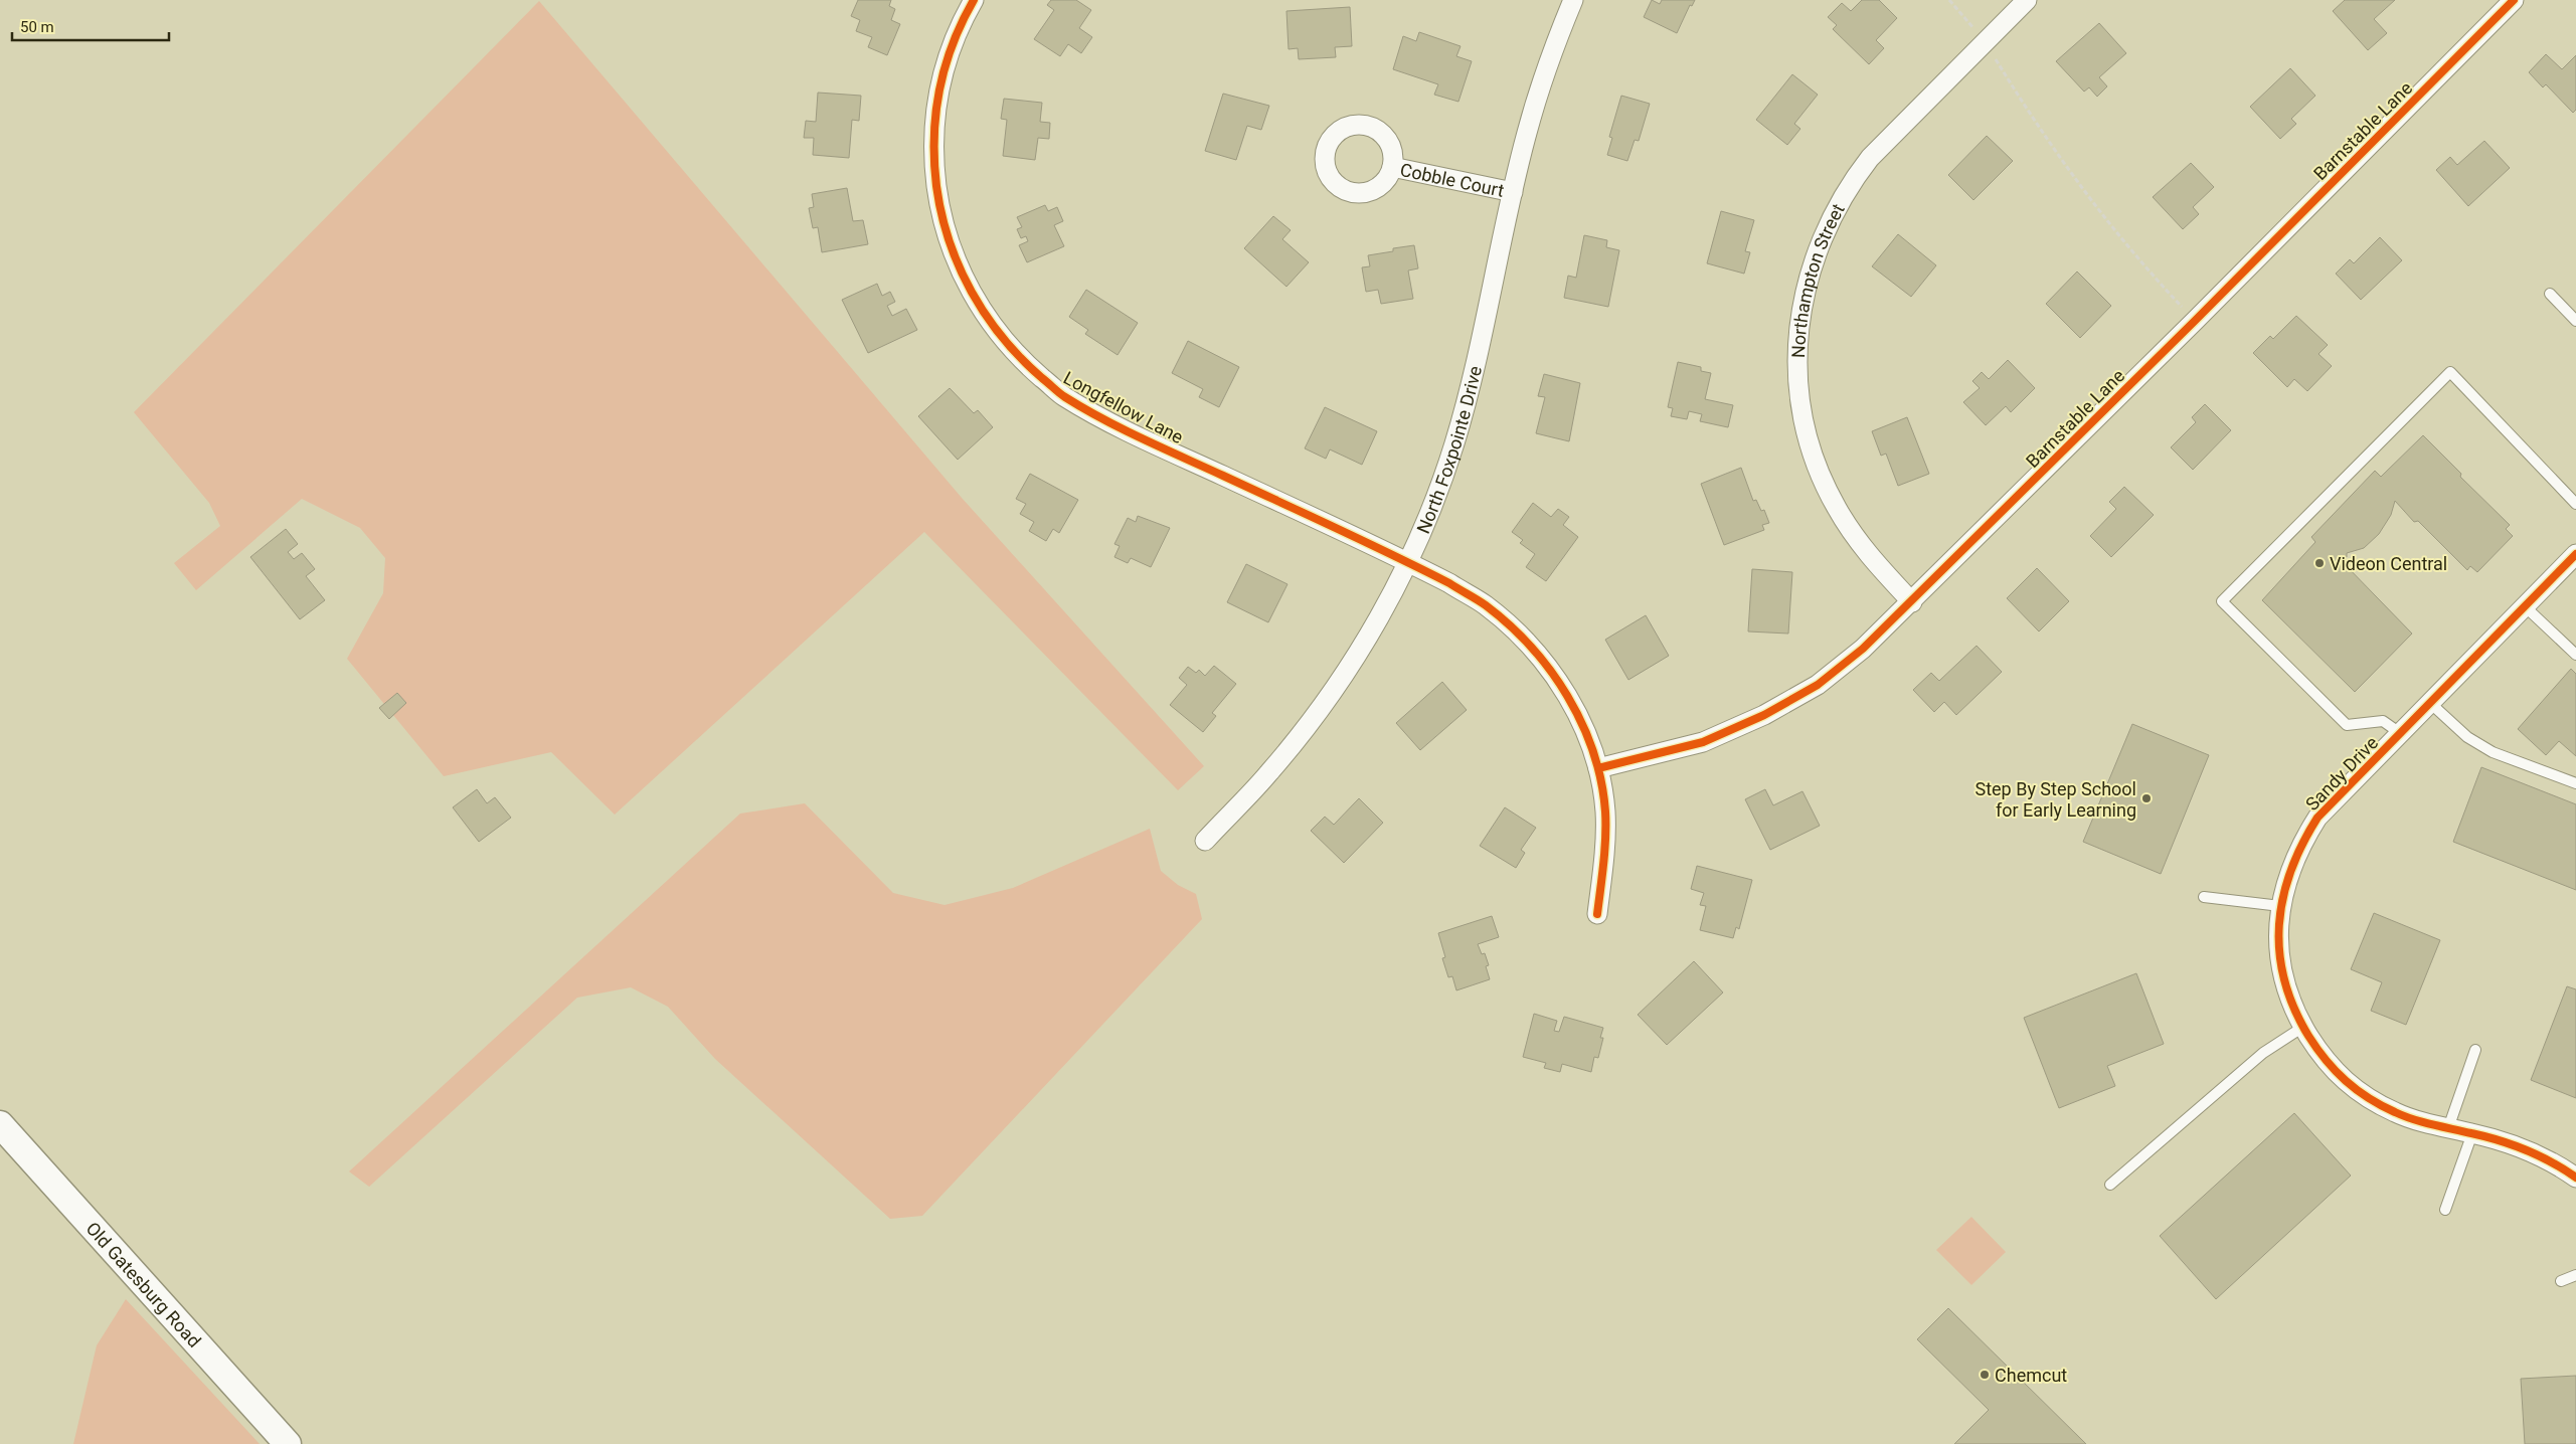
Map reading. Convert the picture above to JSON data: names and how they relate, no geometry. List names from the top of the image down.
{
  "streets": {
    "street": [
      "Barnstable Lane",
      "Cobble Court",
      "Northampton Street",
      "Longfellow Lane",
      "North Foxpointe Drive",
      "Sandy Drive",
      "Old Gatesburg Road"
    ]
  },
  "crossings": [
    ["Barnstable Lane", "Northampton Street"],
    ["Barnstable Lane", "Longfellow Lane"],
    ["Cobble Court", "North Foxpointe Drive"],
    ["Longfellow Lane", "North Foxpointe Drive"]
  ],
  "places": ["Videon Central", "Step By Step School for Early Learning", "Chemcut"],
  "scale_bar": "50 m"
}
